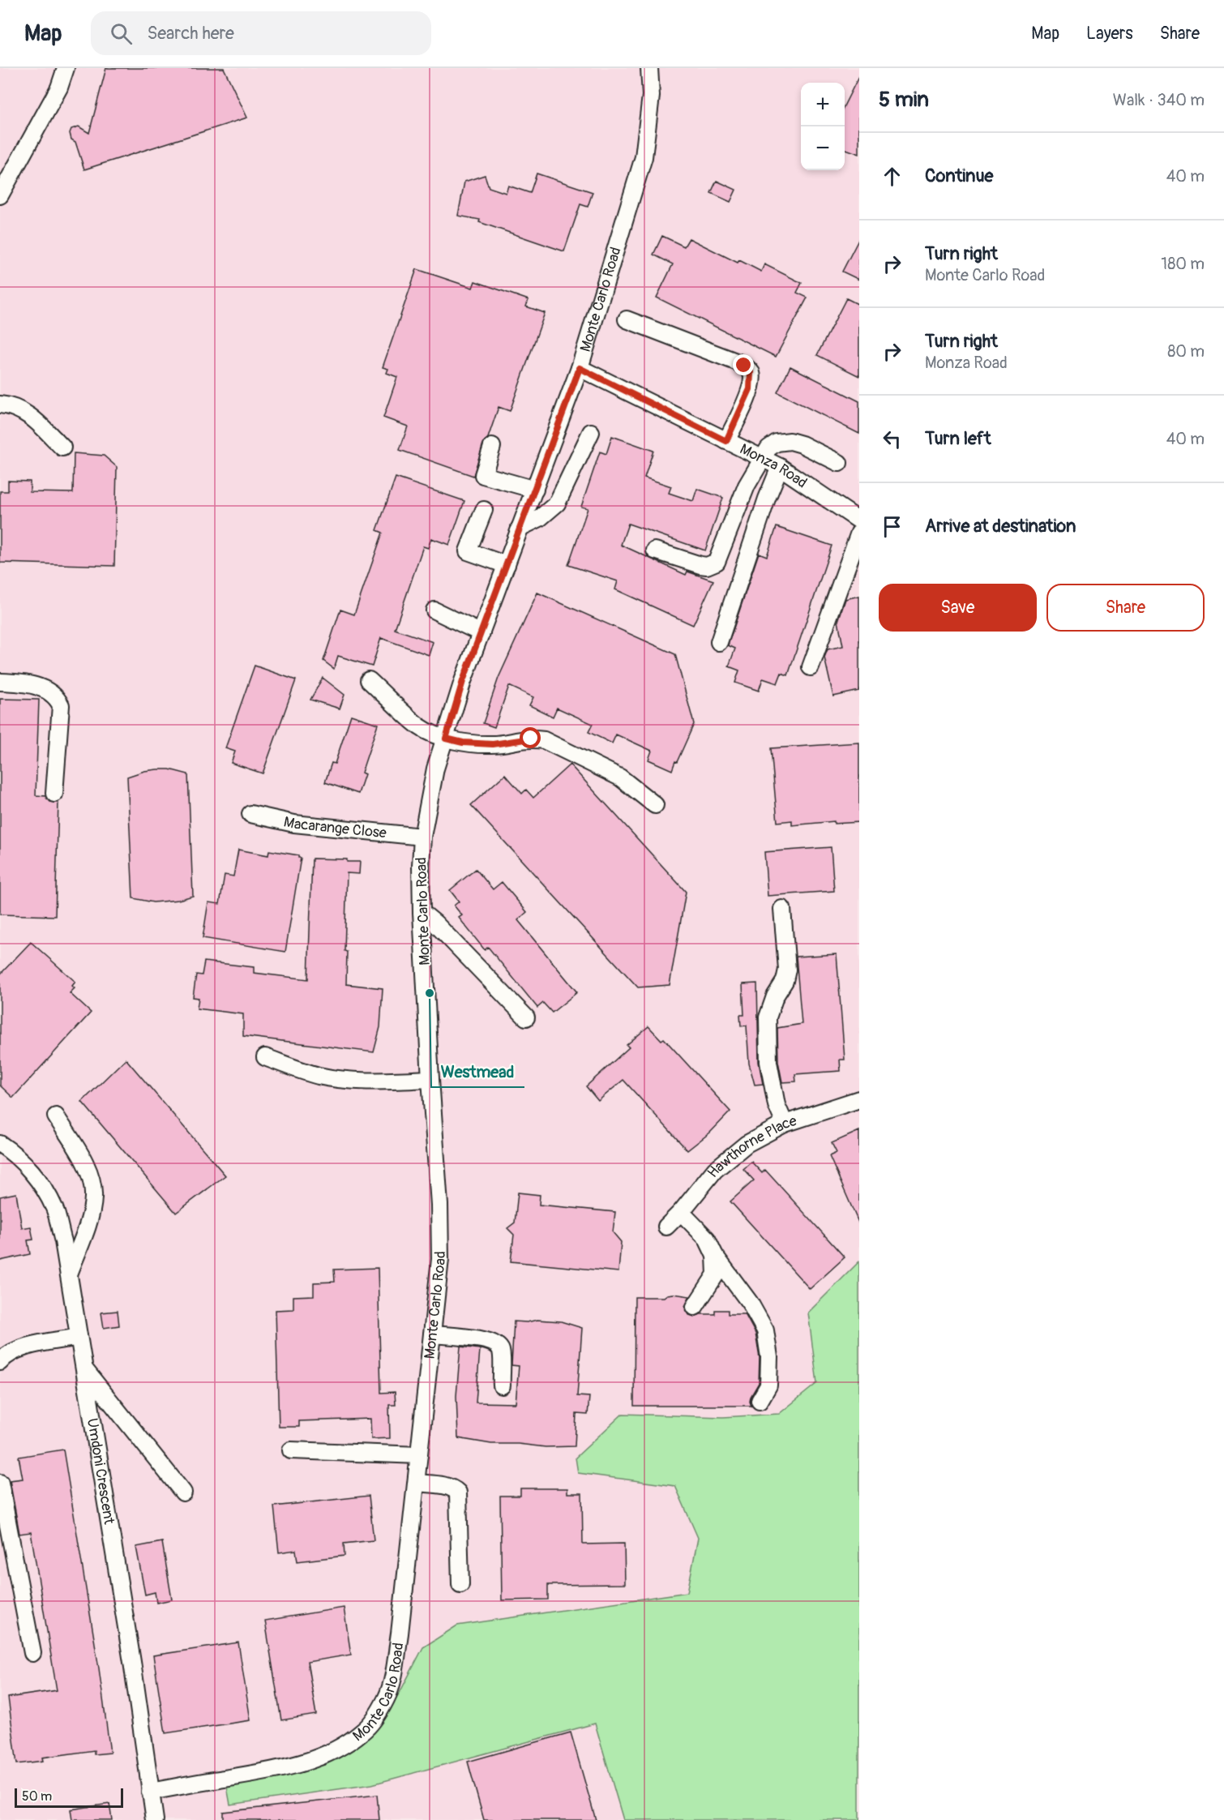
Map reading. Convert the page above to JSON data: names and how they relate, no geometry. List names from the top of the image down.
{
  "streets": {
    "street": [
      "Monte Carlo Road",
      "Monza Road",
      "Macarange Close",
      "Hawthorne Place",
      "Umdoni Crescent"
    ]
  },
  "crossings": [
    ["Monte Carlo Road", "Monza Road"],
    ["Monte Carlo Road", "Macarange Close"],
    ["Monte Carlo Road", "Umdoni Crescent"]
  ],
  "places": ["Westmead"],
  "scale_bar": "50 m",
  "page": {
    "header": "Map",
    "search": "Search here",
    "nav": ["Map", "Layers", "Share"],
    "heading": ["5 min", "Walk · 340 m"],
    "map_buttons": ["+", "−"],
    "list": [
      ["Continue", "40 m"],
      ["Turn right", "Monte Carlo Road", "180 m"],
      ["Turn right", "Monza Road", "80 m"],
      ["Turn left", "40 m"],
      "Arrive at destination"
    ],
    "buttons": ["Save", "Share"],
    "scale": "50 m"
  }
}
